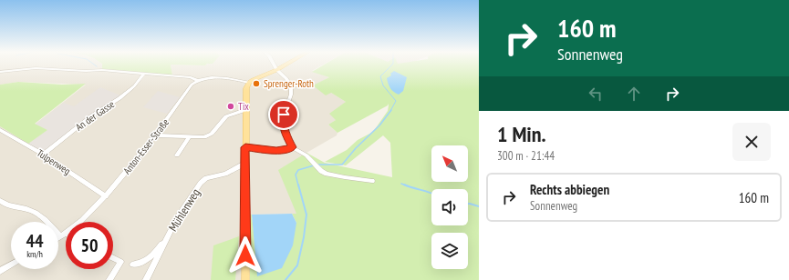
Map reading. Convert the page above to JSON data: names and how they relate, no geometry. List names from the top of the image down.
{
  "streets": {
    "street": [
      "An der Gasse",
      "Anton-Esser-Straße",
      "Tulpenweg",
      "Mühlenweg"
    ]
  },
  "crossings": [
    ["An der Gasse", "Tulpenweg"],
    ["Anton-Esser-Straße", "Tulpenweg"]
  ],
  "places": ["Sprenger-Roth", "Tix"],
  "north": "top left",
  "page": {
    "turn": ["160 m", "Sonnenweg"],
    "heading": ["1 Min.", "300 m · 21:44"],
    "list": [
      {
        "name": "Rechts abbiegen",
        "note": "Sonnenweg",
        "value": "160 m"
      }
    ],
    "speed": "44 km/h",
    "limit": "50"
  }
}
